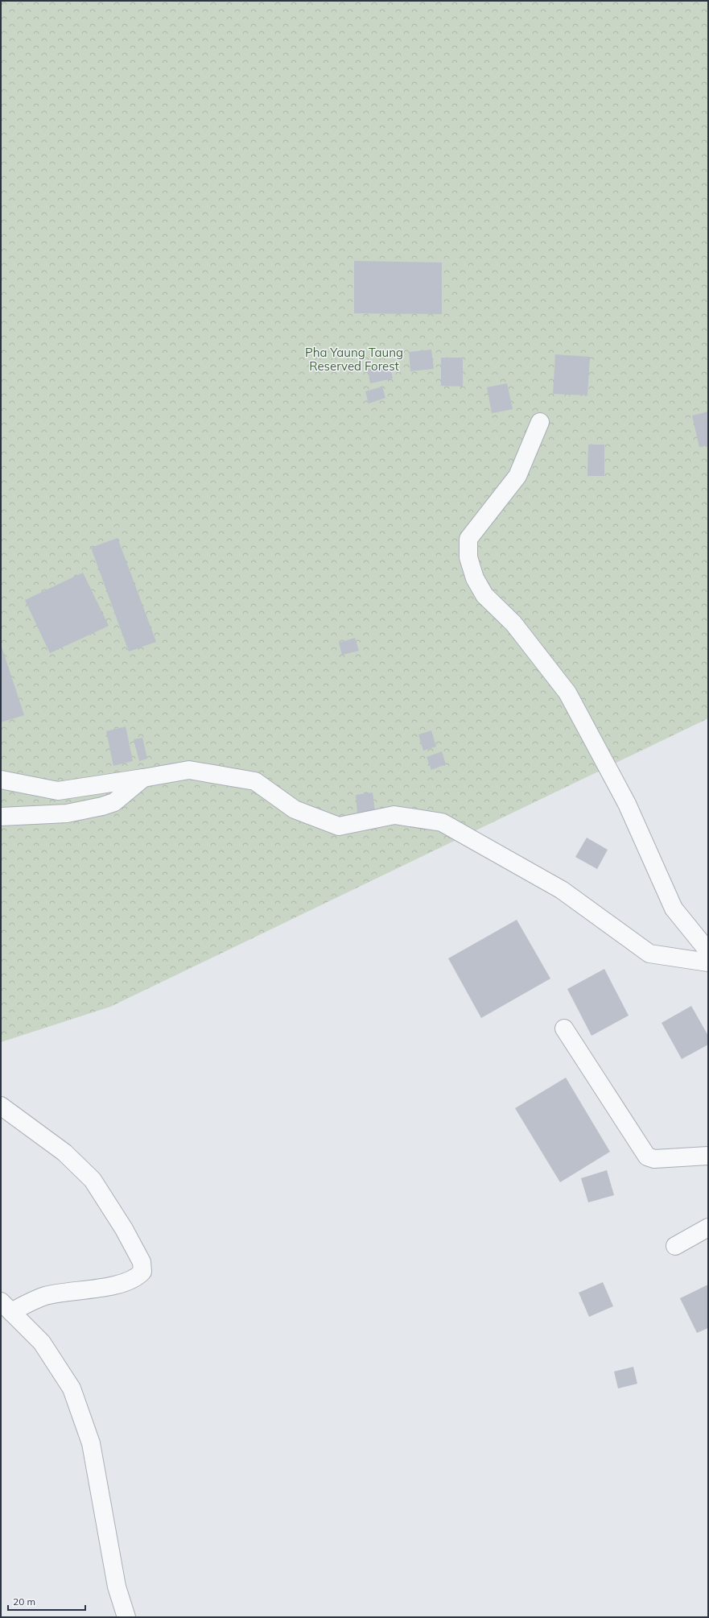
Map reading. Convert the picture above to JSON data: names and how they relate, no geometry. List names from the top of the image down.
{
  "parks": ["Pha Yaung Taung Reserved Forest"],
  "scale_bar": "20 m"
}
